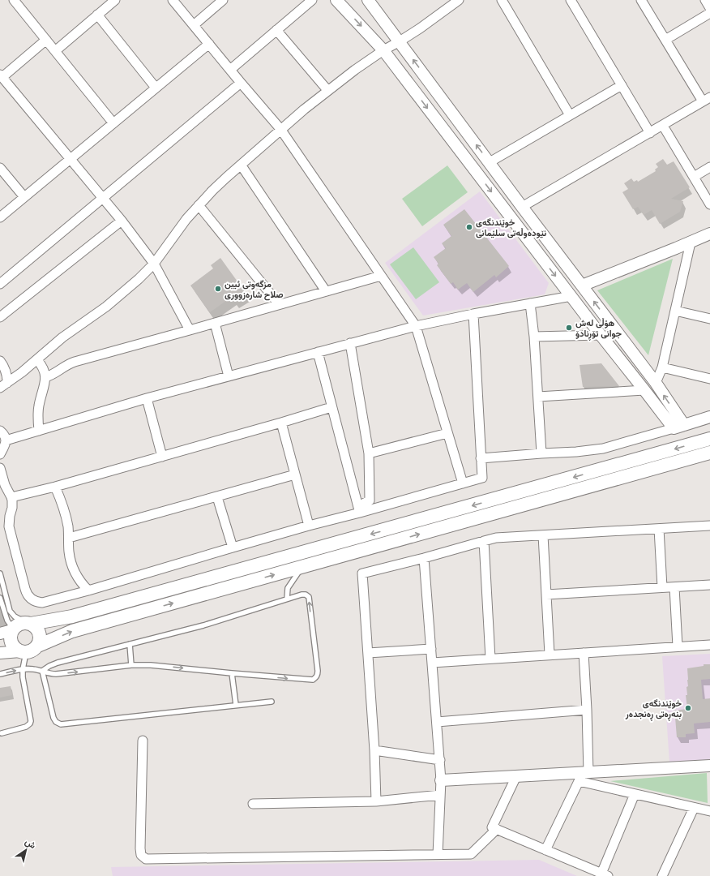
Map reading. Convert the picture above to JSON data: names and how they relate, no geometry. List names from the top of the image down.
{
  "places": [
    "خوێندنگەی نێوده‌وڵه‌تی سلێمانی",
    "مزگەوتی ئیبن صلاح شارەزووری",
    "ھۆڵی لەش جوانی تۆڕنادۆ",
    "خوێندنگەی بنەڕەتی ڕەنجدەر"
  ],
  "north": "top right"
}
